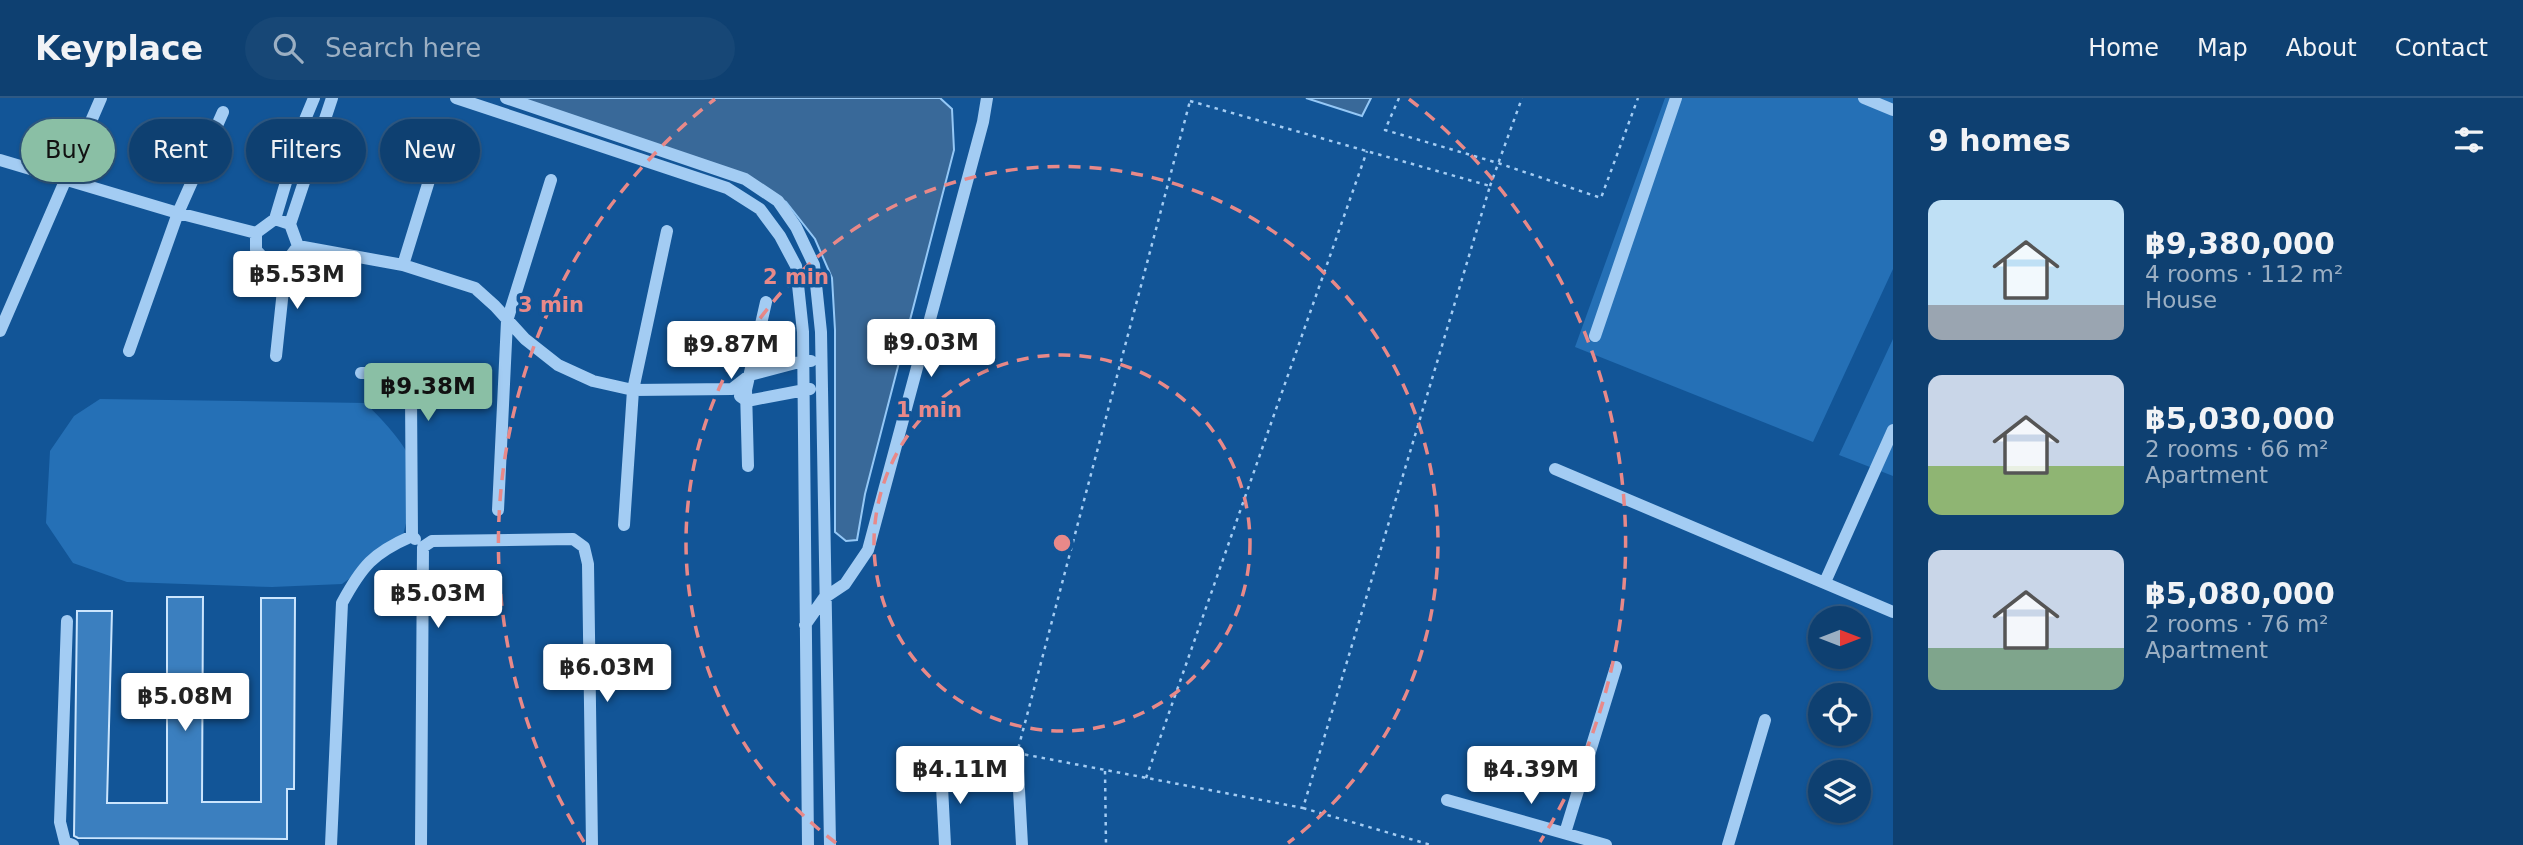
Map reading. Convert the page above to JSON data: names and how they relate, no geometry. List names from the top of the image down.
{
  "north": "right",
  "page": {
    "header": "Keyplace",
    "search": "Search here",
    "nav": [
      "Home",
      "Map",
      "About",
      "Contact"
    ],
    "heading": "9 homes",
    "chip": [
      "Buy",
      "Rent",
      "Filters",
      "New"
    ],
    "list": [
      {
        "name": "฿9,380,000",
        "note": "4 rooms · 112 m² · House"
      },
      {
        "name": "฿5,030,000",
        "note": "2 rooms · 66 m² · Apartment"
      },
      {
        "name": "฿5,080,000",
        "note": "2 rooms · 76 m² · Apartment"
      }
    ],
    "price": [
      "฿5.53M",
      "฿9.03M",
      "฿9.87M",
      "฿9.38M",
      "฿5.03M",
      "฿6.03M",
      "฿5.08M",
      "฿4.11M",
      "฿4.39M"
    ]
  },
  "rings": ["2 min", "3 min", "1 min"]
}
